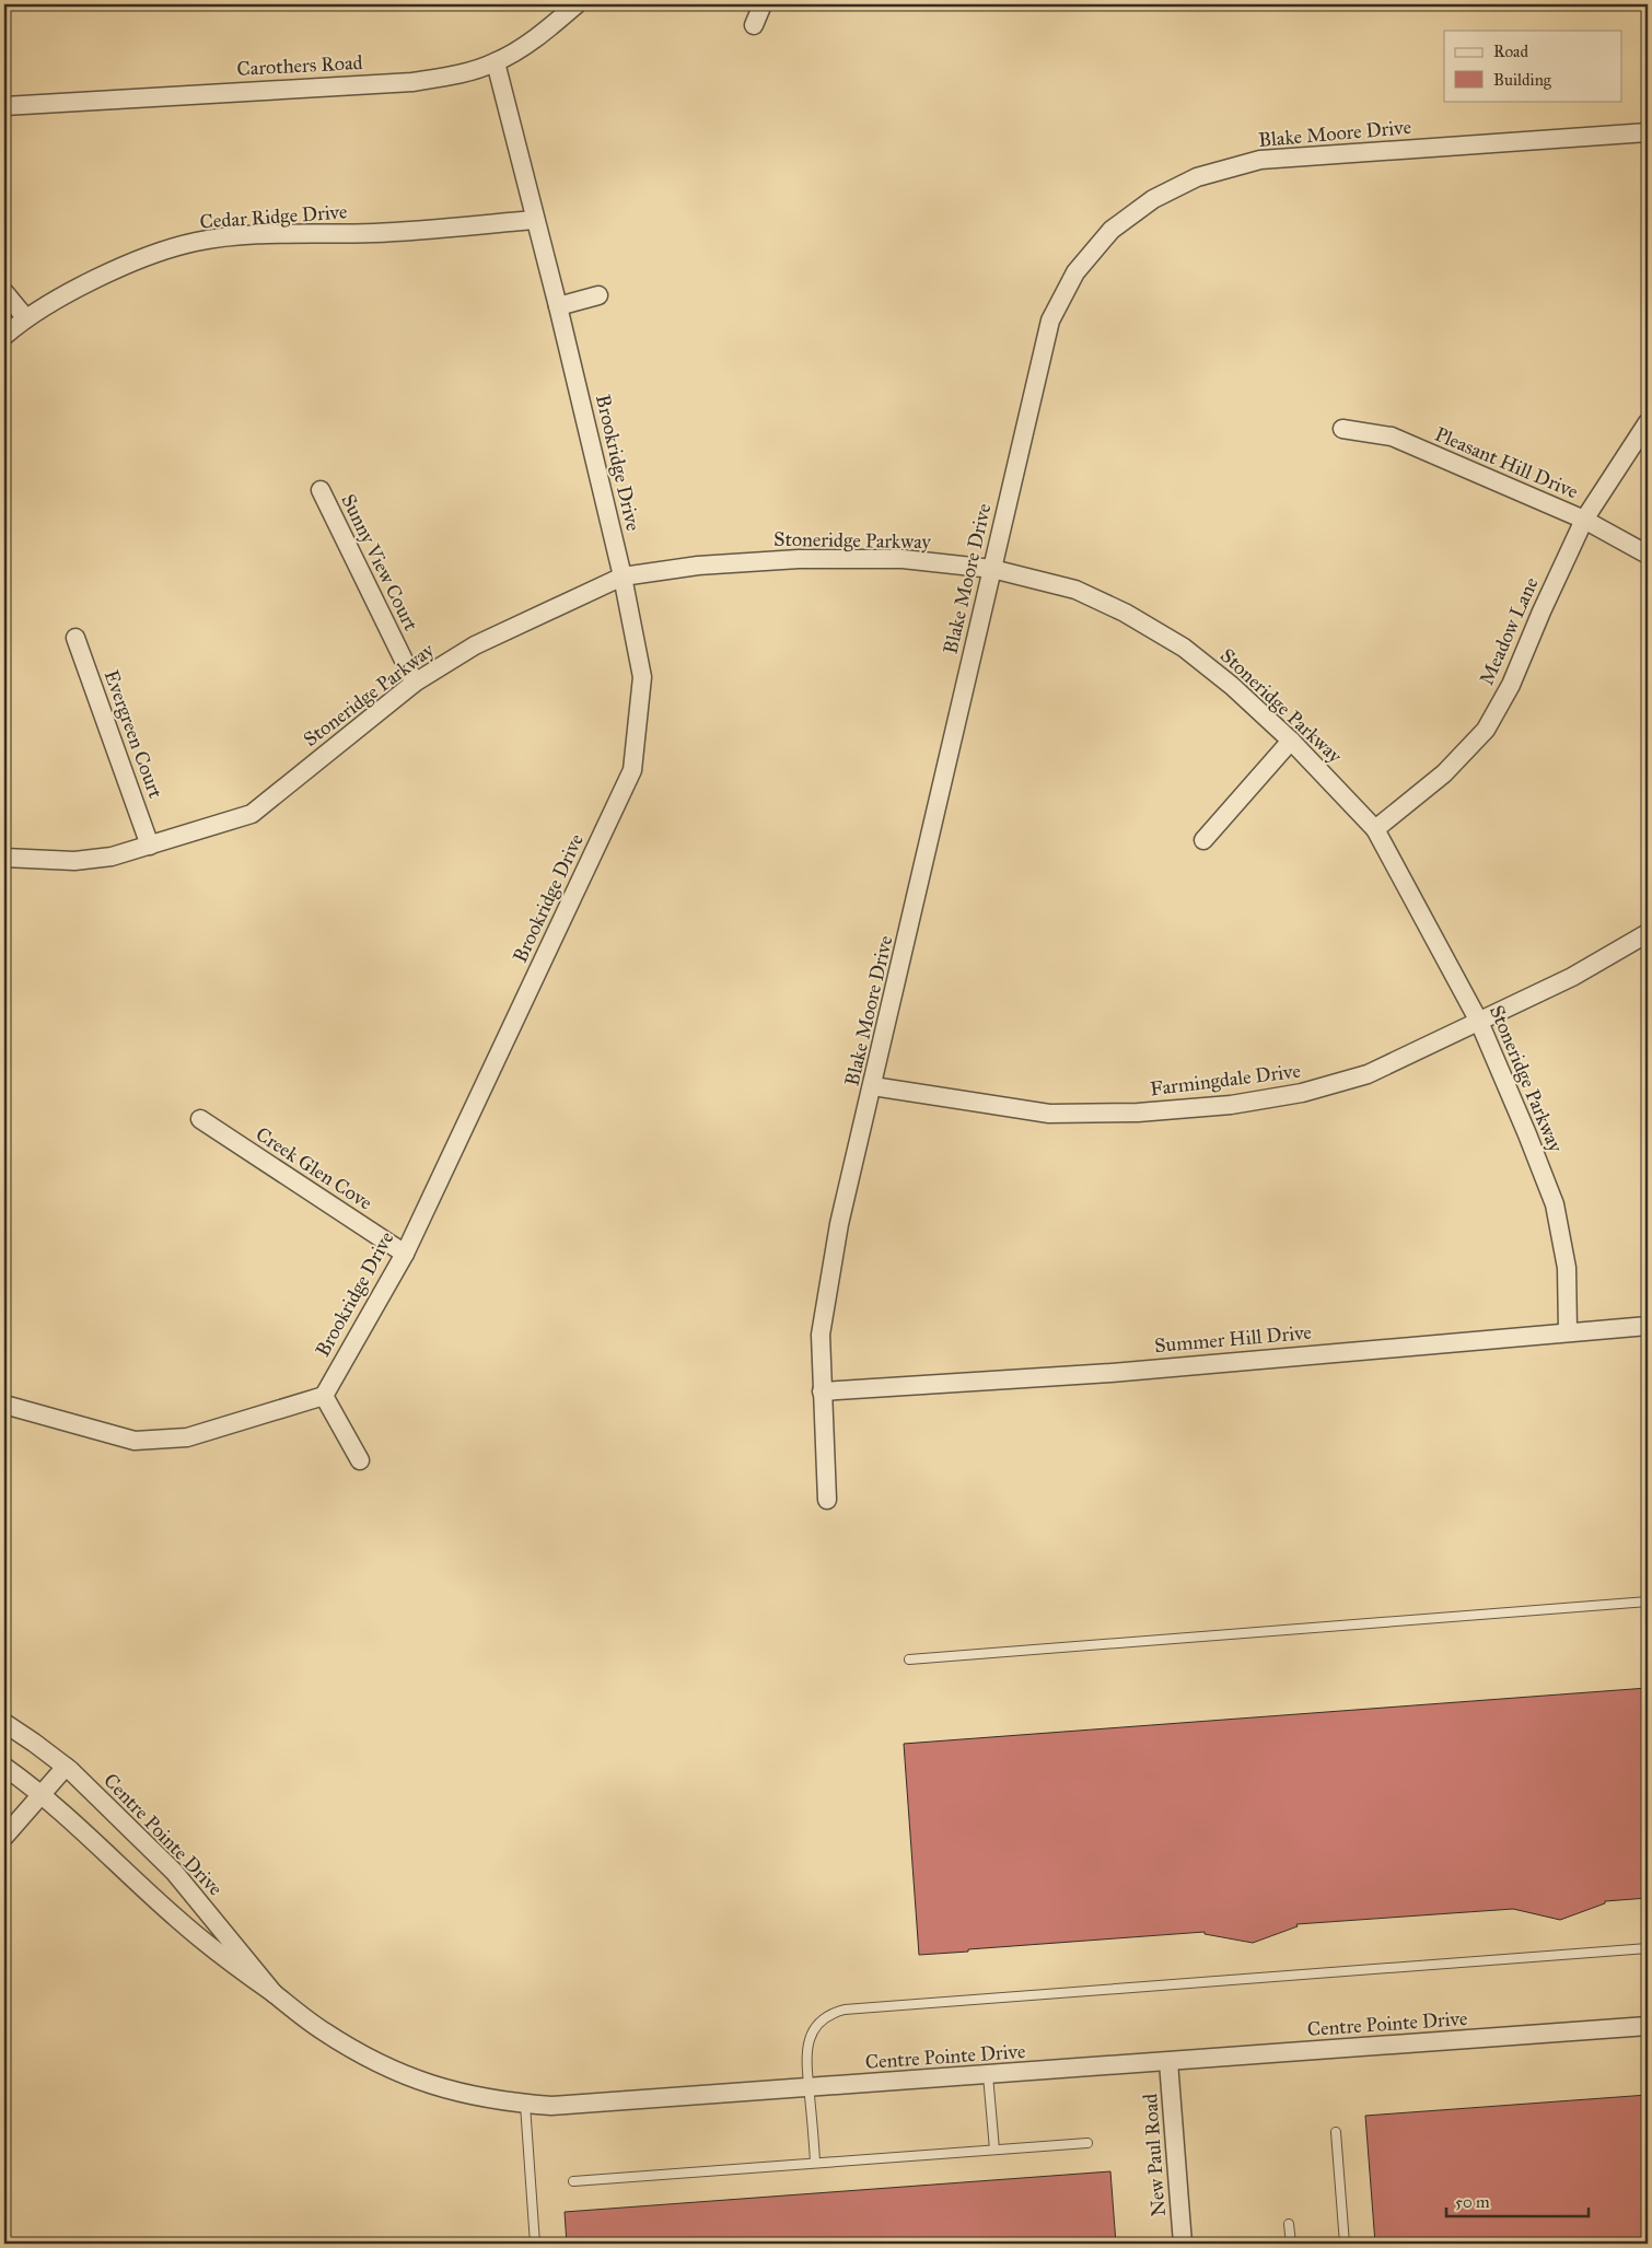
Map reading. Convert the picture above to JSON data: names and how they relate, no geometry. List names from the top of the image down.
{
  "streets": {
    "street": [
      "Carothers Road",
      "Blake Moore Drive",
      "Cedar Ridge Drive",
      "Brookridge Drive",
      "Pleasant Hill Drive",
      "Stoneridge Parkway",
      "Sunny View Court",
      "Meadow Lane",
      "Evergreen Court",
      "Farmingdale Drive",
      "Creek Glen Cove",
      "Summer Hill Drive",
      "Centre Pointe Drive",
      "New Paul Road"
    ]
  },
  "crossings": [
    ["Carothers Road", "Brookridge Drive"],
    ["Blake Moore Drive", "Stoneridge Parkway"],
    ["Blake Moore Drive", "Farmingdale Drive"],
    ["Blake Moore Drive", "Summer Hill Drive"],
    ["Cedar Ridge Drive", "Brookridge Drive"],
    ["Brookridge Drive", "Stoneridge Parkway"],
    ["Brookridge Drive", "Creek Glen Cove"],
    ["Pleasant Hill Drive", "Meadow Lane"],
    ["Stoneridge Parkway", "Sunny View Court"],
    ["Stoneridge Parkway", "Meadow Lane"],
    ["Stoneridge Parkway", "Evergreen Court"],
    ["Stoneridge Parkway", "Farmingdale Drive"],
    ["Stoneridge Parkway", "Summer Hill Drive"],
    ["Centre Pointe Drive", "New Paul Road"]
  ],
  "legend": ["Road", "Building"],
  "scale_bar": "50 m"
}
